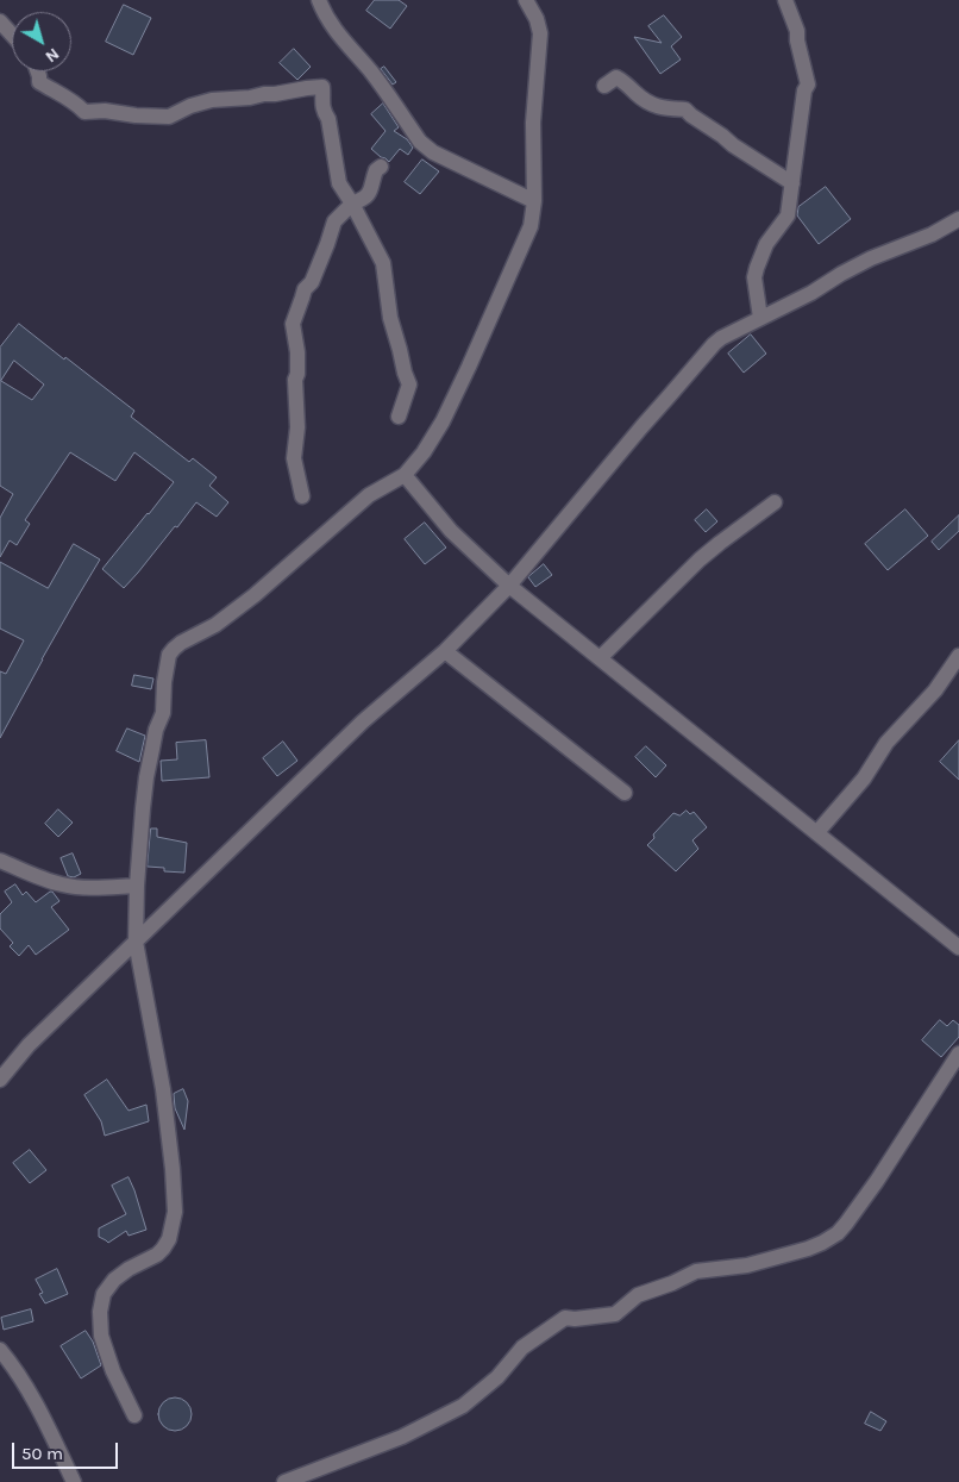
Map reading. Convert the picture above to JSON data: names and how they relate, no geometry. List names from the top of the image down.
{
  "scale_bar": "50 m",
  "north": "bottom right"
}
